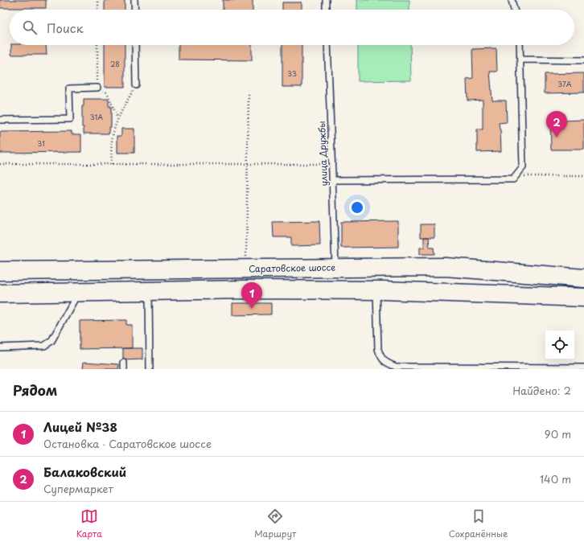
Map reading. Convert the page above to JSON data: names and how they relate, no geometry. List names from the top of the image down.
{
  "streets": {
    "main road": ["Саратовское шоссе"],
    "lane": ["улица Дружбы"]
  },
  "crossings": [
    ["улица Дружбы", "Саратовское шоссе"]
  ],
  "house_numbers": [
    "28",
    "33",
    "37А",
    "31А",
    "31"
  ],
  "page": {
    "search": "Поиск",
    "pins": ["2", "1"],
    "heading": ["Рядом", "Найдено: 2"],
    "list": [
      {
        "mark": "1",
        "name": "Лицей №38",
        "note": "Остановка · Саратовское шоссе",
        "value": "90 m"
      },
      {
        "mark": "2",
        "name": "Балаковский",
        "note": "Супермаркет",
        "value": "140 m"
      }
    ],
    "nav": ["Карта", "Маршрут", "Сохранённые"]
  }
}
